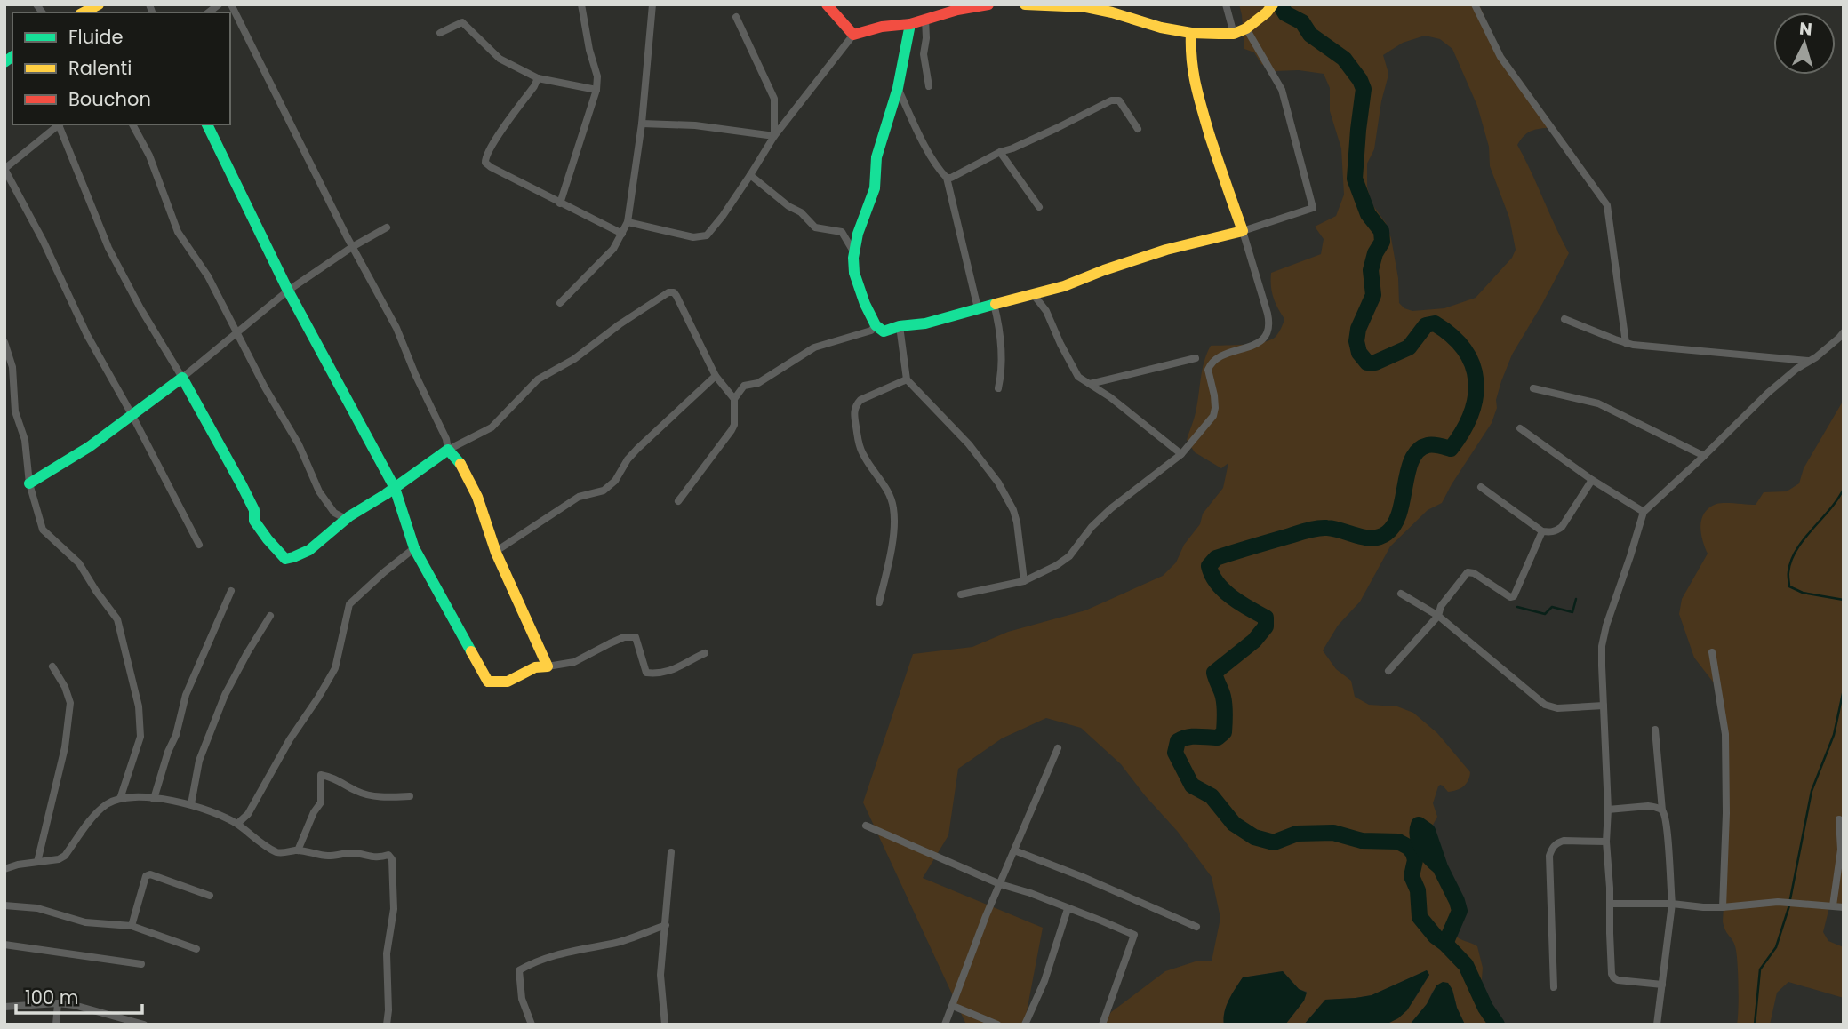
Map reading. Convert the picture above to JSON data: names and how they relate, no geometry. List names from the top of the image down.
{
  "legend": ["Fluide", "Ralenti", "Bouchon"],
  "scale_bar": "100 m",
  "north": "top"
}
